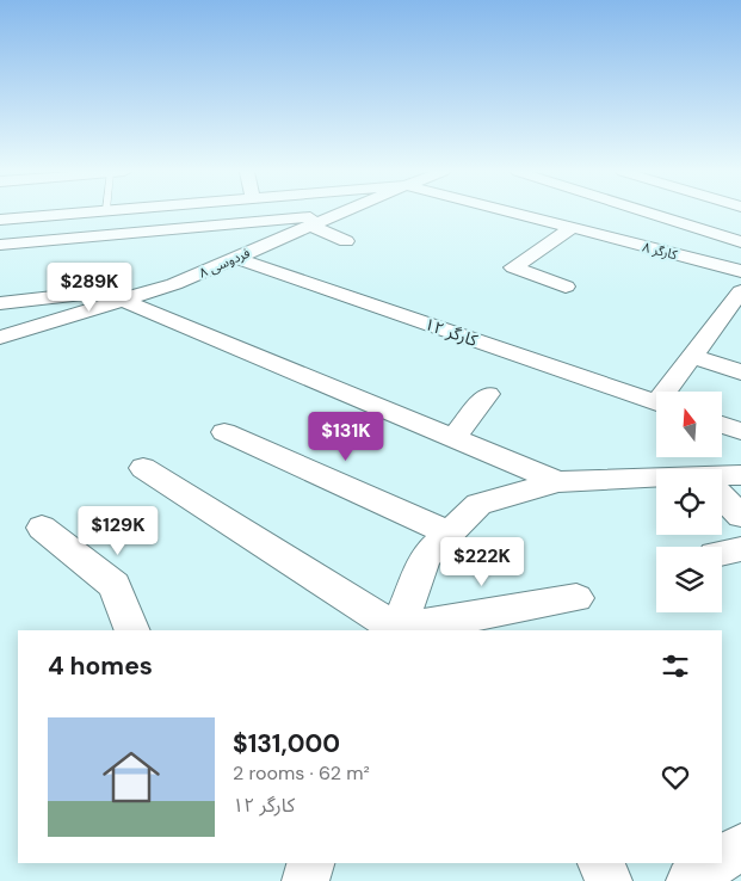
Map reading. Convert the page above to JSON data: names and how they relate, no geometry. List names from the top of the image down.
{
  "streets": {
    "street": ["کارگر ۸", "فردوسی ۸", "کارگر ۱۲"]
  },
  "crossings": [
    ["فردوسی ۸", "کارگر ۱۲"]
  ],
  "north": "top",
  "page": {
    "price": [
      "$289K",
      "$131K",
      "$129K",
      "$222K"
    ],
    "heading": "4 homes",
    "list": [
      {
        "name": "$131,000",
        "note": "2 rooms · 62 m² · کارگر ۱۲"
      }
    ]
  }
}
